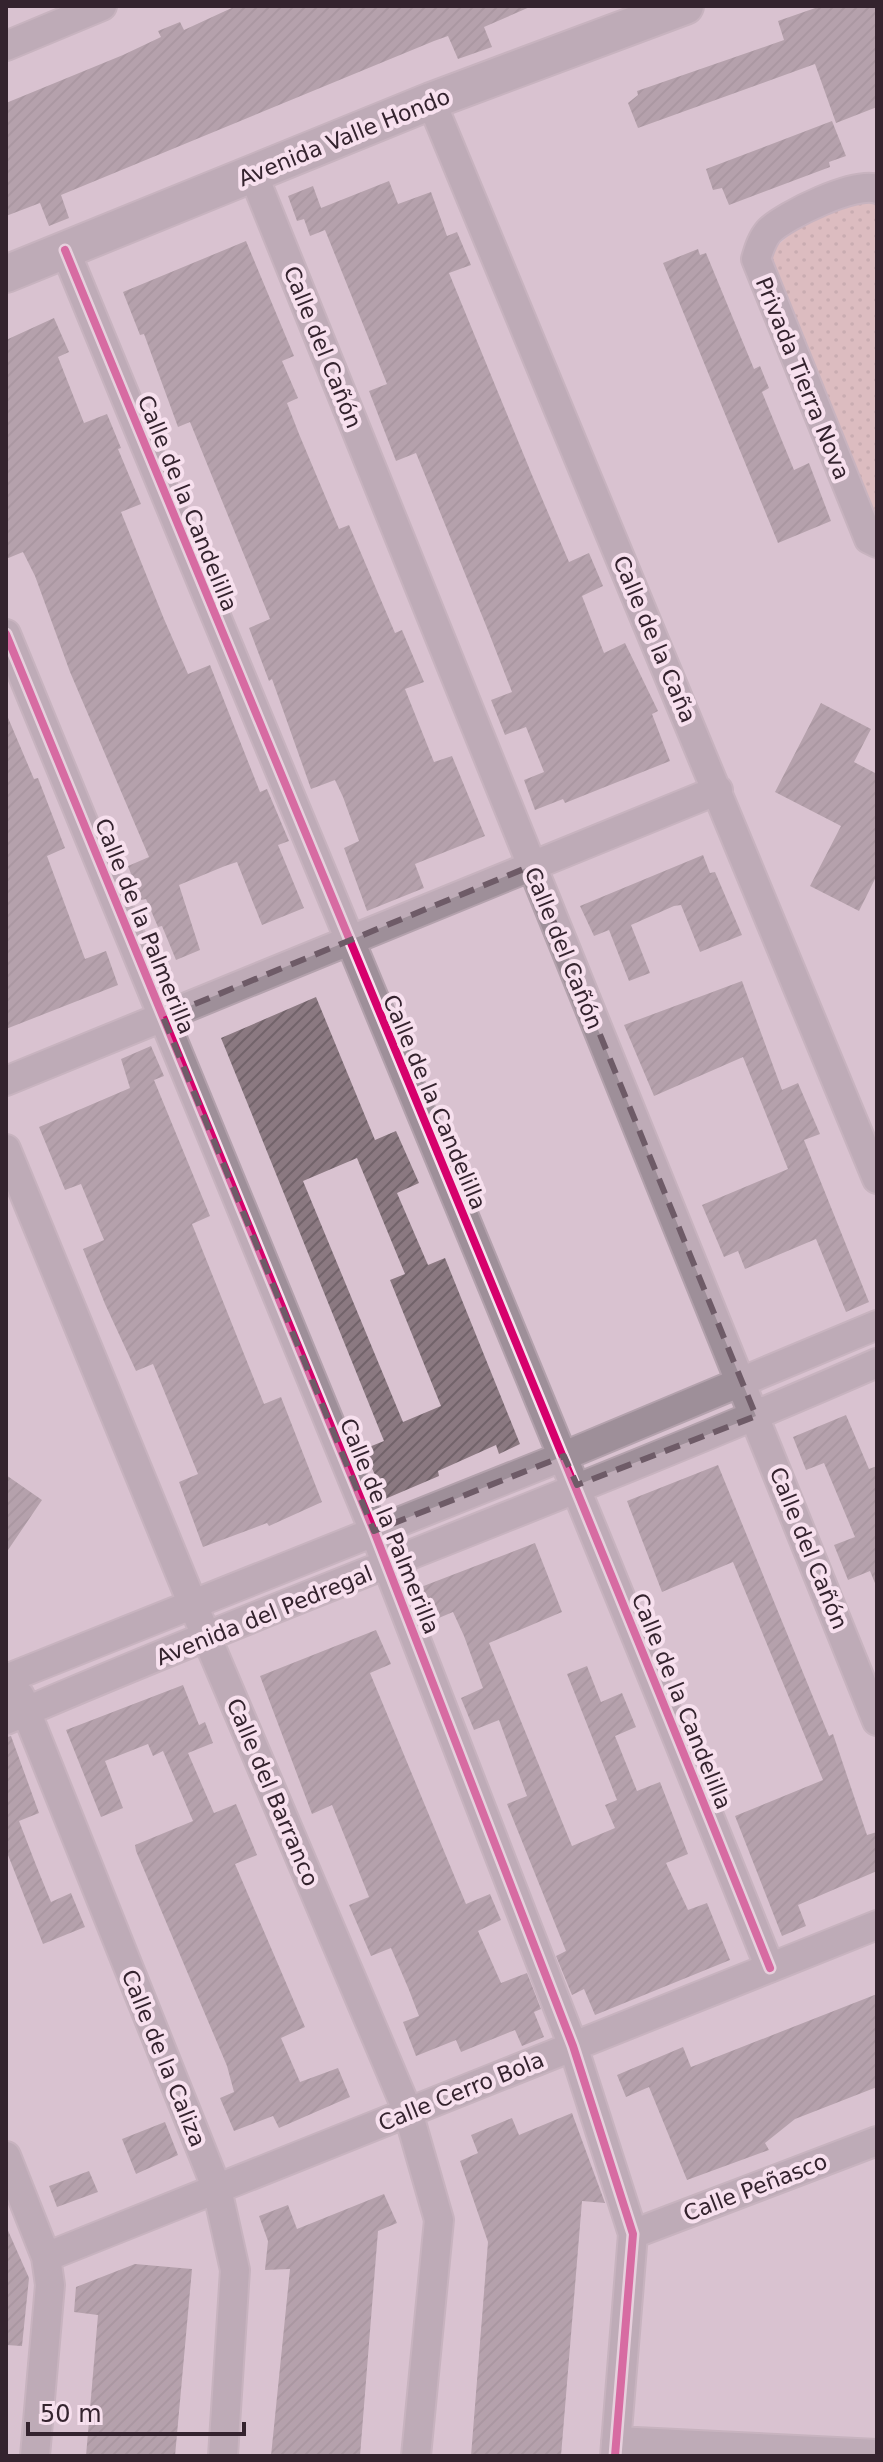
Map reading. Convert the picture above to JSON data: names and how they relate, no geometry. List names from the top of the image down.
{
  "streets": {
    "street": [
      "Avenida Valle Hondo",
      "Calle del Cañón",
      "Privada Tierra Nova",
      "Calle de la Candelilla",
      "Calle de la Caña",
      "Calle de la Palmerilla",
      "Avenida del Pedregal",
      "Calle del Barranco",
      "Calle de la Caliza",
      "Calle Cerro Bola",
      "Calle Peñasco"
    ]
  },
  "crossings": [
    ["Avenida Valle Hondo", "Calle del Cañón"],
    ["Avenida Valle Hondo", "Calle de la Candelilla"],
    ["Avenida Valle Hondo", "Calle de la Caña"],
    ["Calle del Cañón", "Avenida del Pedregal"],
    ["Calle de la Candelilla", "Avenida del Pedregal"],
    ["Calle de la Candelilla", "Calle Cerro Bola"],
    ["Calle de la Palmerilla", "Avenida del Pedregal"],
    ["Calle de la Palmerilla", "Calle Cerro Bola"],
    ["Calle de la Palmerilla", "Calle Peñasco"],
    ["Avenida del Pedregal", "Calle del Barranco"],
    ["Avenida del Pedregal", "Calle de la Caliza"],
    ["Calle del Barranco", "Calle Cerro Bola"],
    ["Calle de la Caliza", "Calle Cerro Bola"]
  ],
  "scale_bar": "50 m"
}
